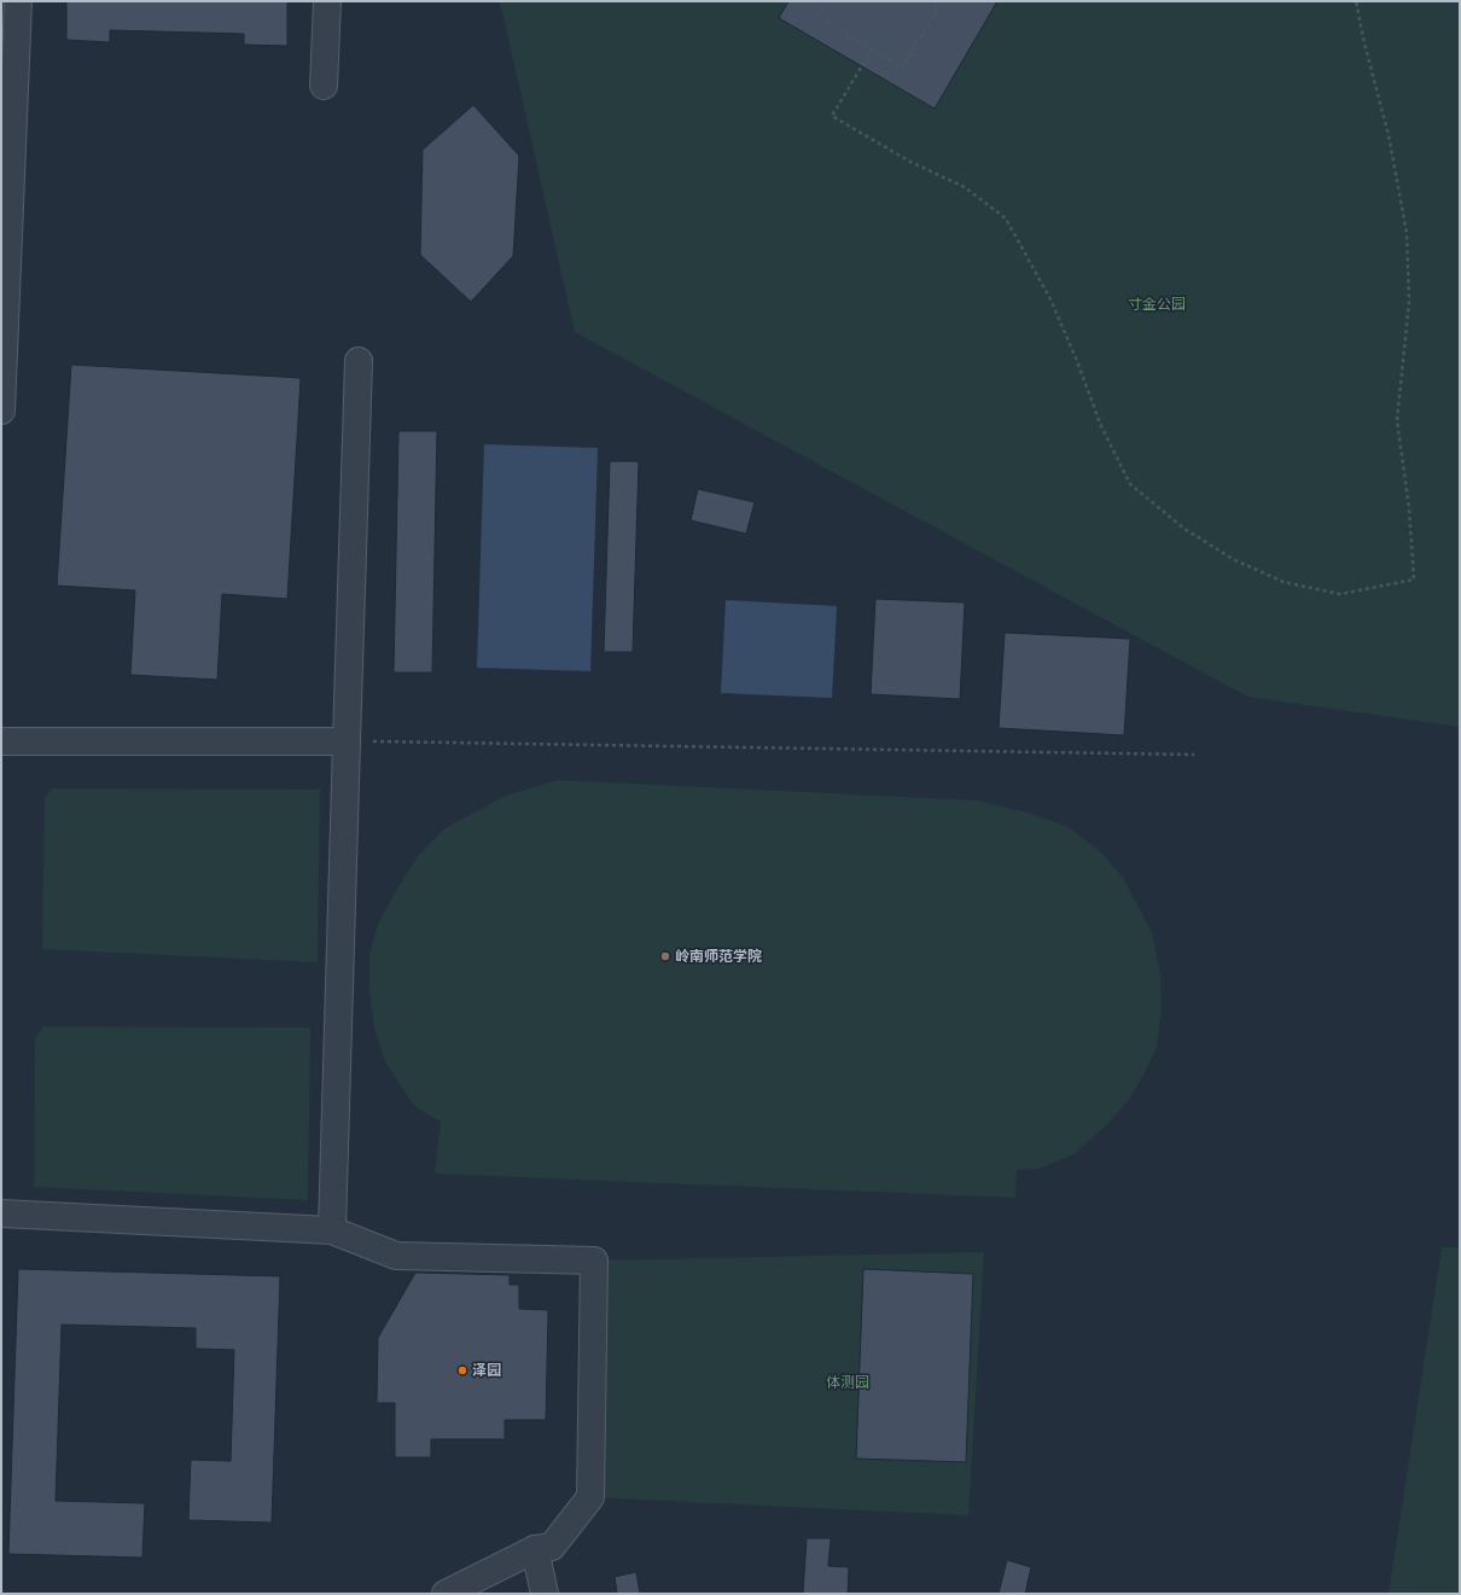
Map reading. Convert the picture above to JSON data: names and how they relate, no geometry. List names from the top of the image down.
{
  "parks": ["寸金公园", "体测园"],
  "places": ["岭南师范学院", "泽园"]
}
